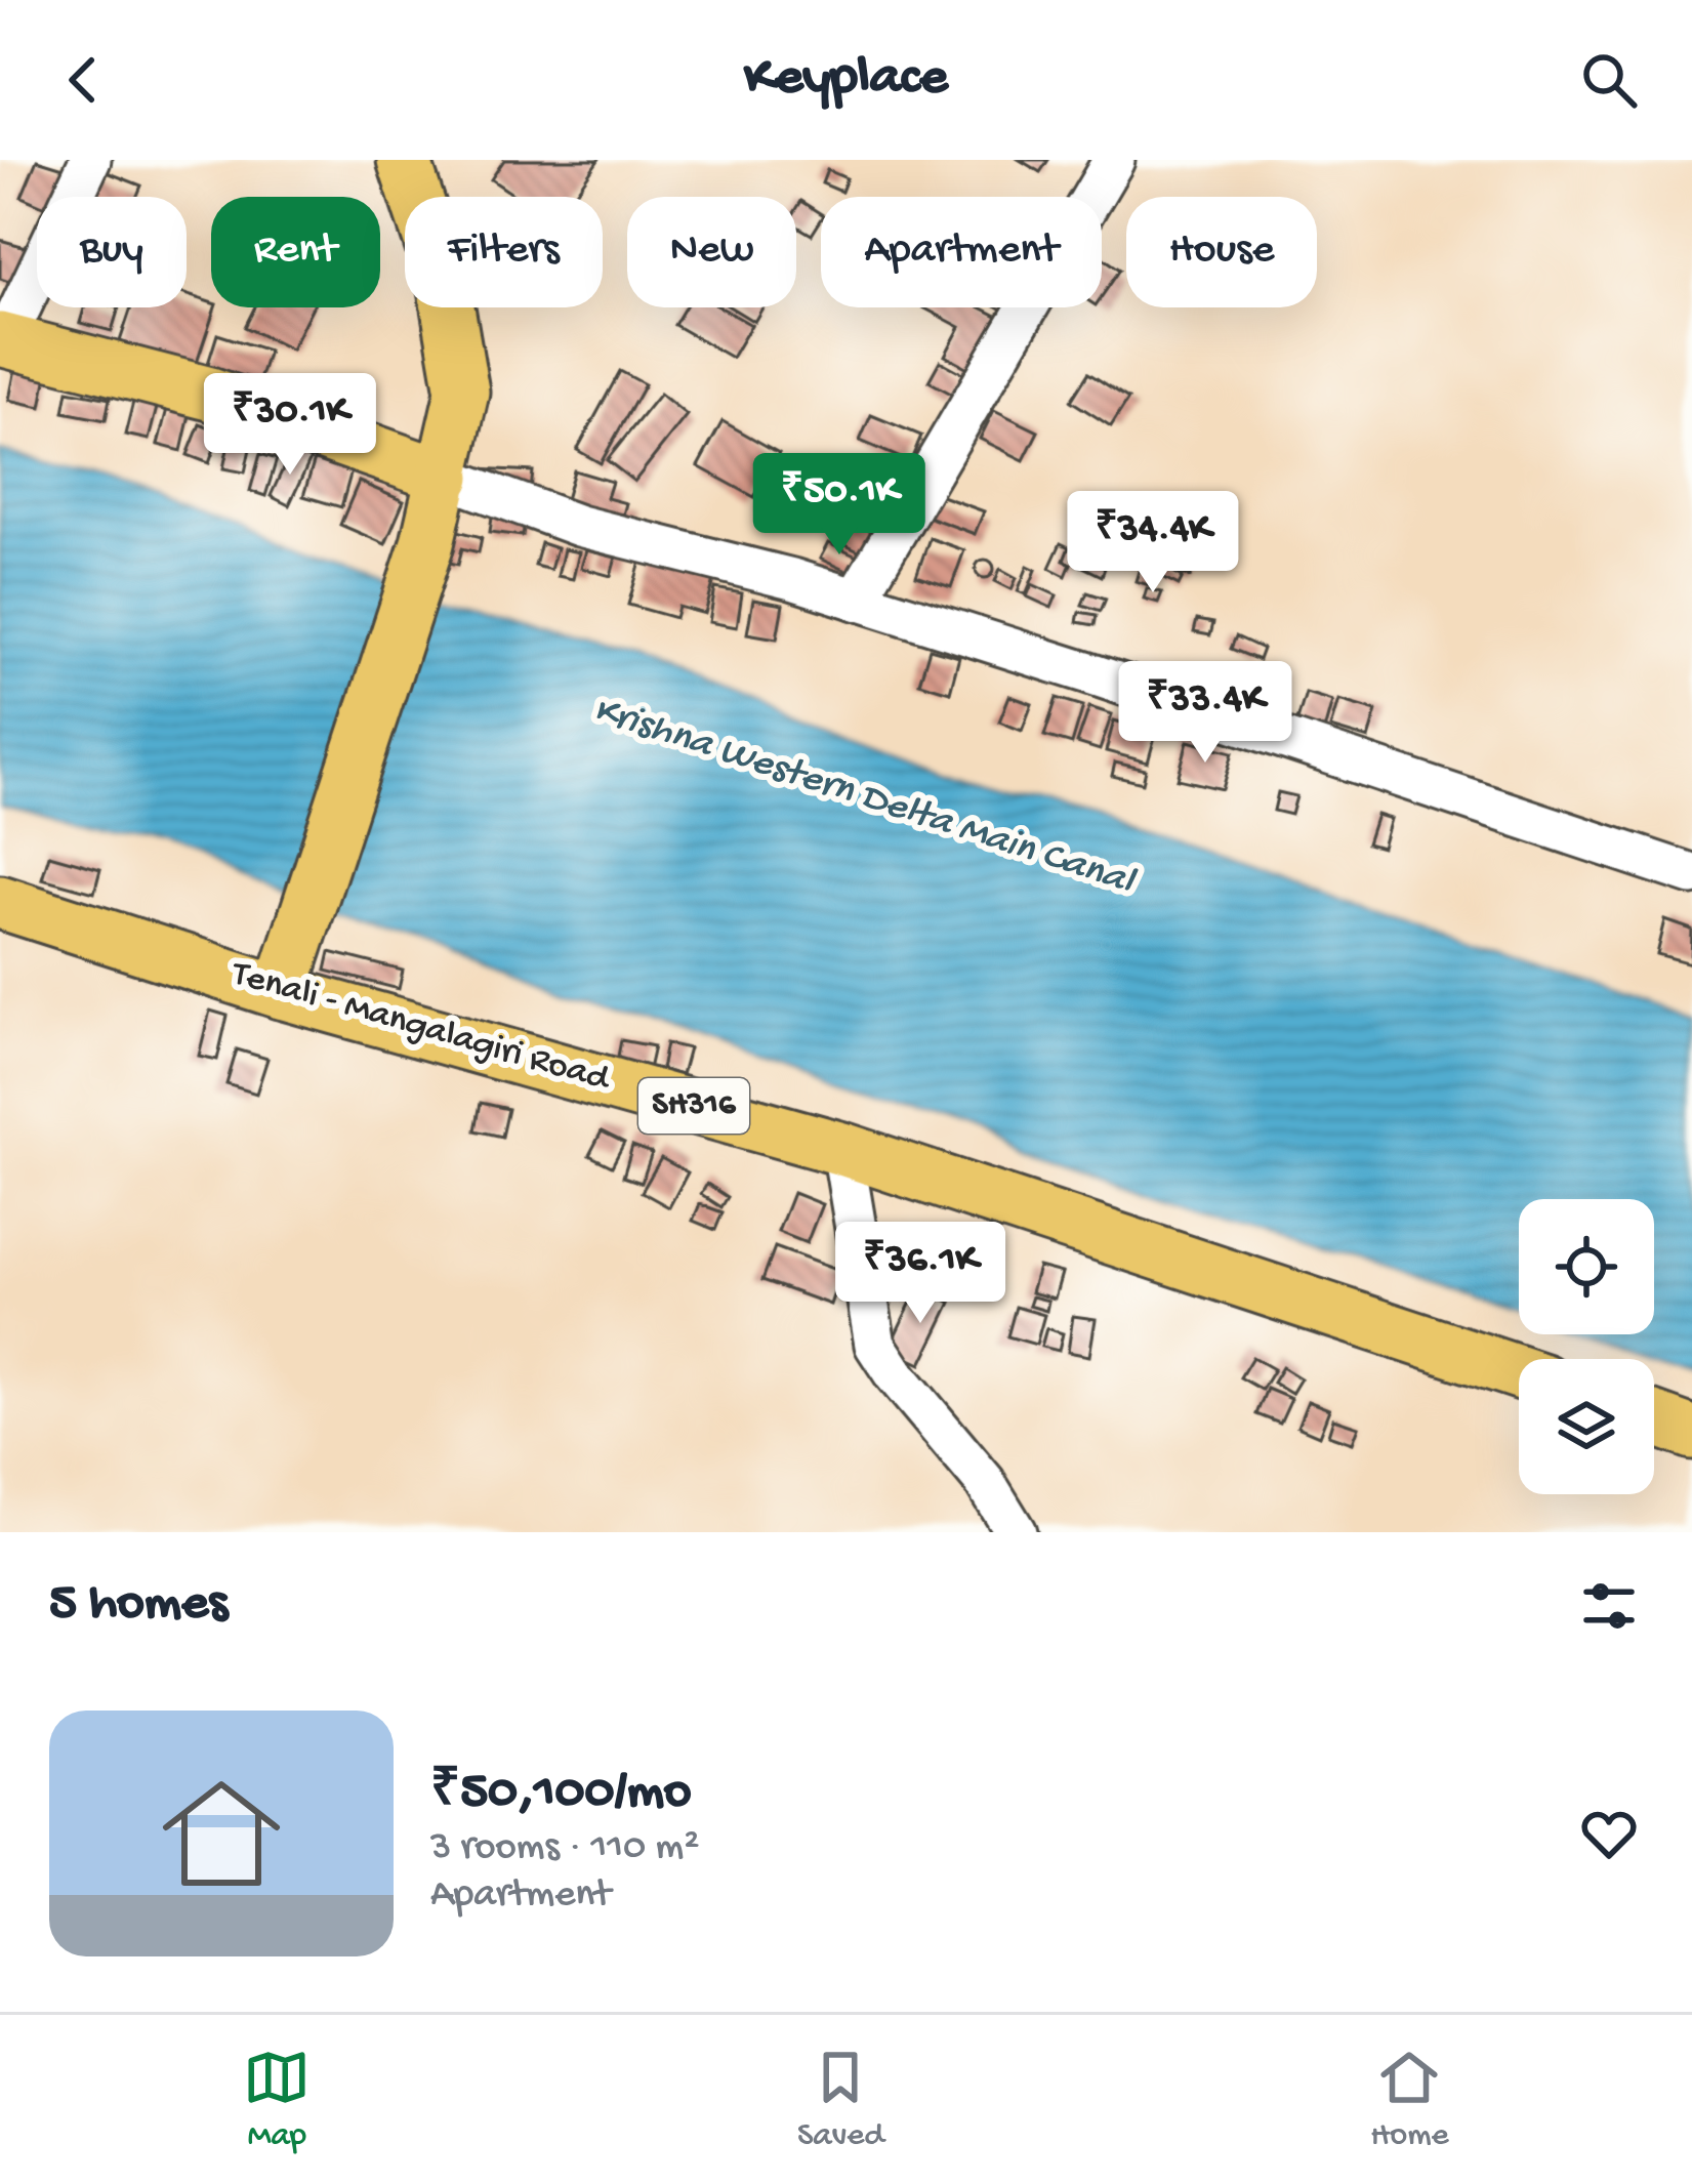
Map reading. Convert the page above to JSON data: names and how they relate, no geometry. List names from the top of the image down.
{
  "streets": {
    "main road": ["Tenali - Mangalagiri Road", "SH316"]
  },
  "water": ["Krishna Western Delta Main Canal"],
  "page": {
    "header": "Keyplace",
    "chip": [
      "Buy",
      "Rent",
      "Filters",
      "New",
      "Apartment",
      "House"
    ],
    "price": [
      "₹30.1K",
      "₹50.1K",
      "₹34.4K",
      "₹33.4K",
      "₹36.1K"
    ],
    "heading": "5 homes",
    "list": [
      {
        "name": "₹50,100/mo",
        "note": "3 rooms · 110 m² · Apartment"
      }
    ],
    "tabs": ["Map", "Saved", "Home"]
  }
}
